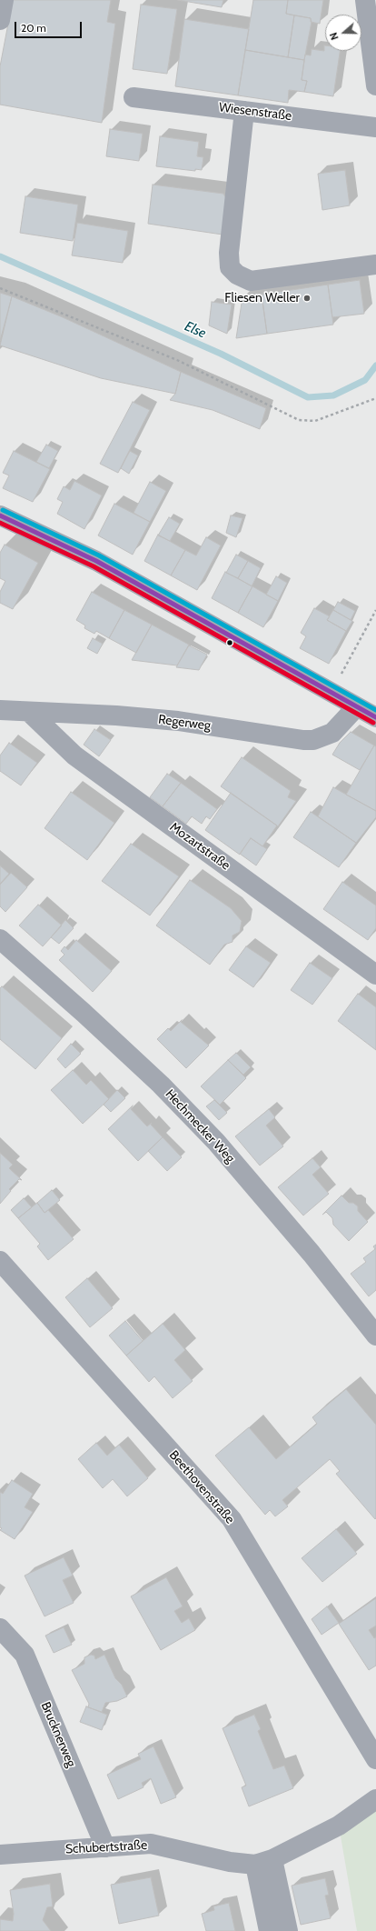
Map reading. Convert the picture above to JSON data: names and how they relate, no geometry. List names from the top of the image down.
{
  "streets": {
    "street": [
      "Wiesenstraße",
      "Regerweg",
      "Mozartstraße",
      "Hechmecker Weg",
      "Beethovenstraße",
      "Brucknerweg",
      "Schubertstraße"
    ]
  },
  "crossings": [
    ["Regerweg", "Mozartstraße"],
    ["Brucknerweg", "Schubertstraße"]
  ],
  "water": ["Else"],
  "places": ["Fliesen Weller"],
  "scale_bar": "20 m",
  "north": "left"
}
